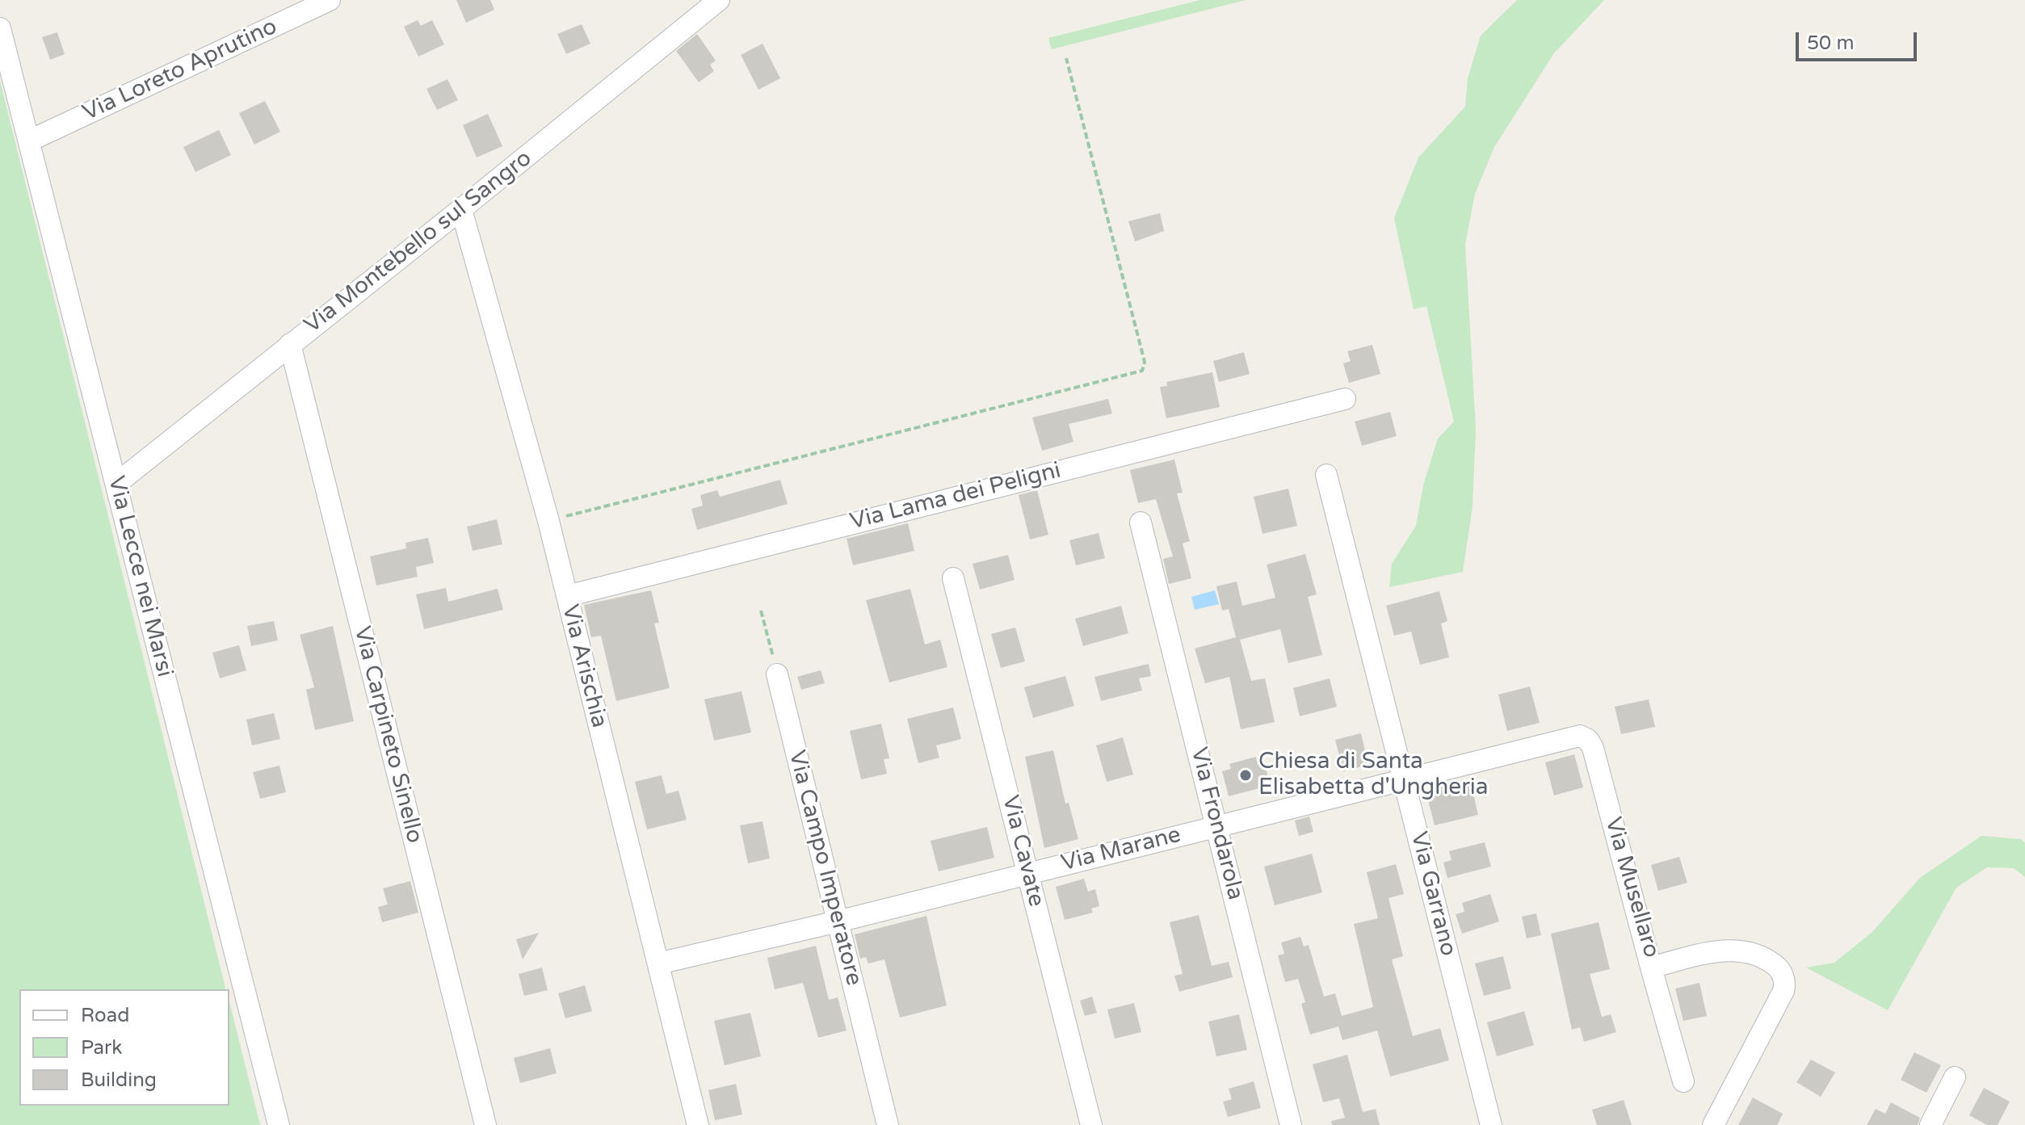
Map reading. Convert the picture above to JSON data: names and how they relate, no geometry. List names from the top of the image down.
{
  "streets": {
    "street": [
      "Via Loreto Aprutino",
      "Via Montebello sul Sangro",
      "Via Lama dei Peligni",
      "Via Lecce nei Marsi",
      "Via Arischia",
      "Via Carpineto Sinello",
      "Via Frondarola",
      "Via Marane",
      "Via Cavate",
      "Via Campo Imperatore",
      "Via Musellaro",
      "Via Garrano"
    ]
  },
  "crossings": [
    ["Via Loreto Aprutino", "Via Lecce nei Marsi"],
    ["Via Montebello sul Sangro", "Via Lecce nei Marsi"],
    ["Via Montebello sul Sangro", "Via Arischia"],
    ["Via Montebello sul Sangro", "Via Carpineto Sinello"],
    ["Via Lama dei Peligni", "Via Arischia"],
    ["Via Arischia", "Via Marane"],
    ["Via Frondarola", "Via Marane"],
    ["Via Marane", "Via Cavate"],
    ["Via Marane", "Via Campo Imperatore"],
    ["Via Marane", "Via Musellaro"],
    ["Via Marane", "Via Garrano"]
  ],
  "places": ["Chiesa di Santa Elisabetta d'Ungheria"],
  "legend": ["Road", "Park", "Building"],
  "scale_bar": "50 m"
}
